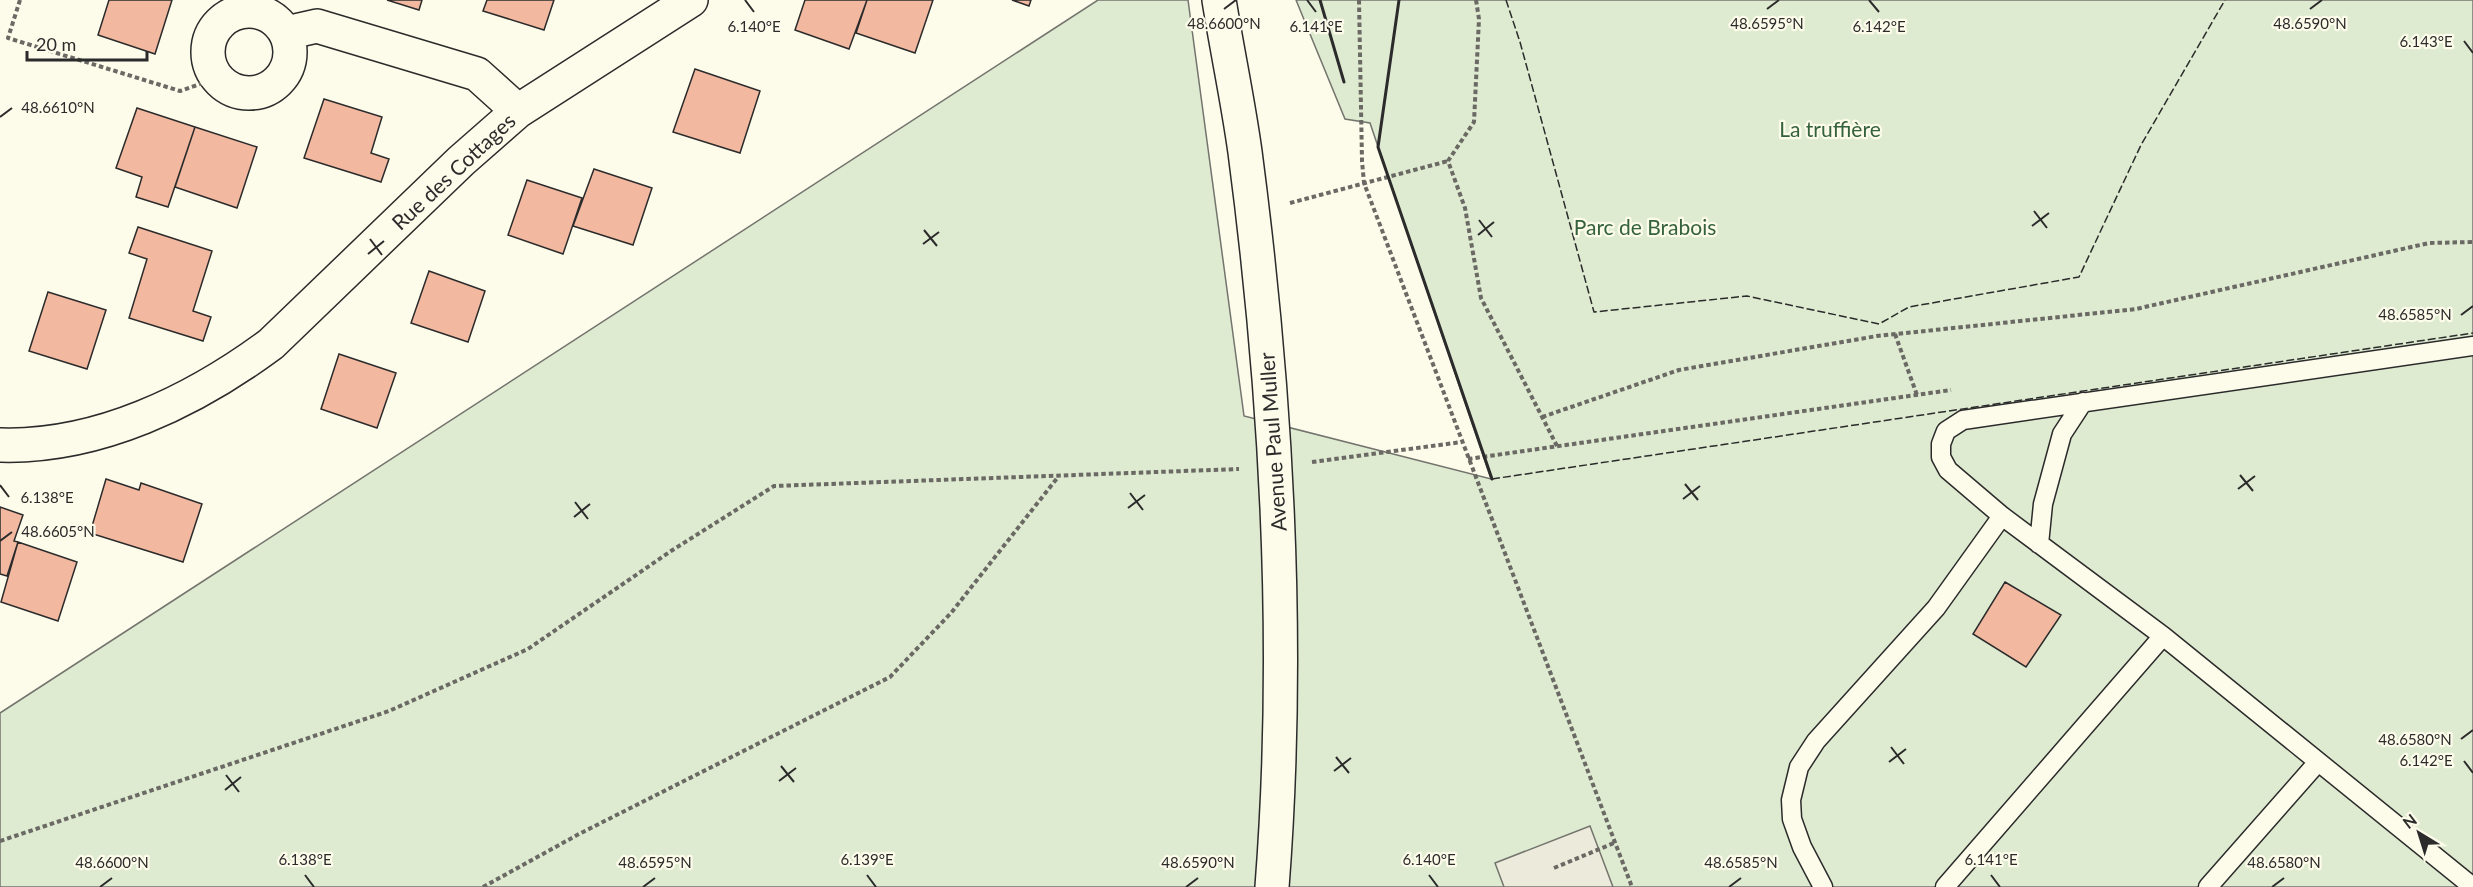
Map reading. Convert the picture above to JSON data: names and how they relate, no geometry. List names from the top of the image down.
{
  "streets": {
    "street": ["Rue des Cottages", "Avenue Paul Muller"]
  },
  "parks": ["La truffière", "Parc de Brabois"],
  "scale_bar": "20 m",
  "north": "top left",
  "coordinates": [
    "48.6595°N",
    "48.6590°N",
    "48.6600°N",
    "6.142°E",
    "6.140°E",
    "6.141°E",
    "6.143°E",
    "48.6610°N",
    "48.6585°N",
    "6.138°E",
    "48.6605°N",
    "48.6580°N",
    "6.139°E"
  ]
}
